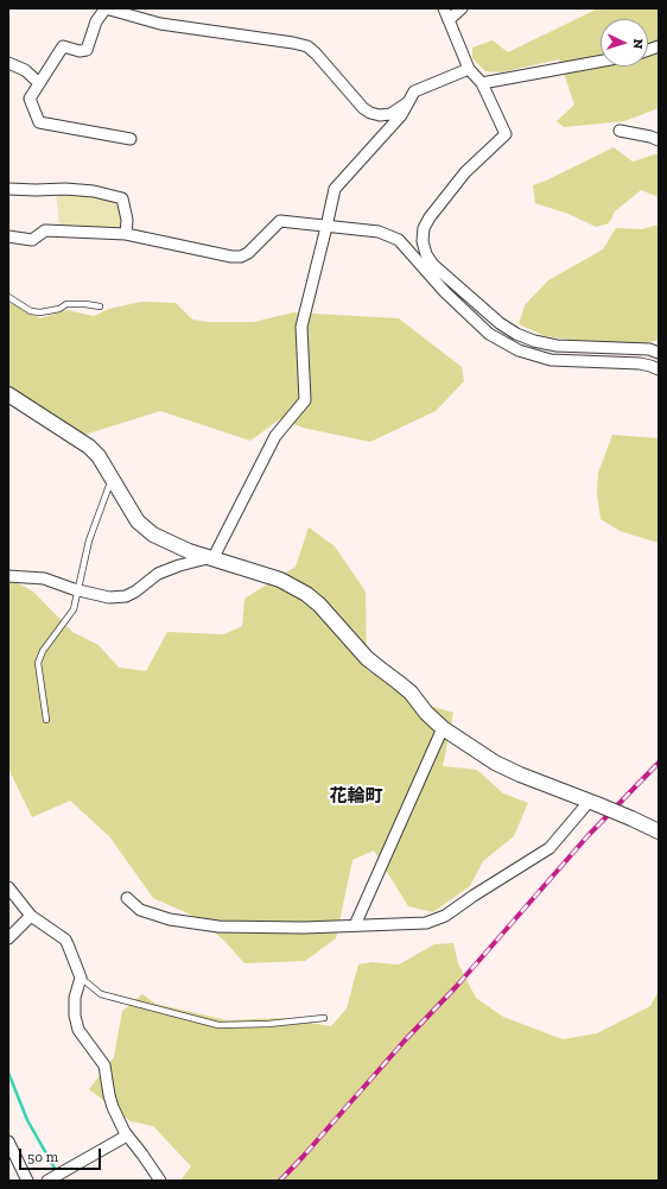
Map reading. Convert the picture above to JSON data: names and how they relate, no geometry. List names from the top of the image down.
{
  "districts": ["花輪町"],
  "scale_bar": "50 m",
  "north": "right"
}
